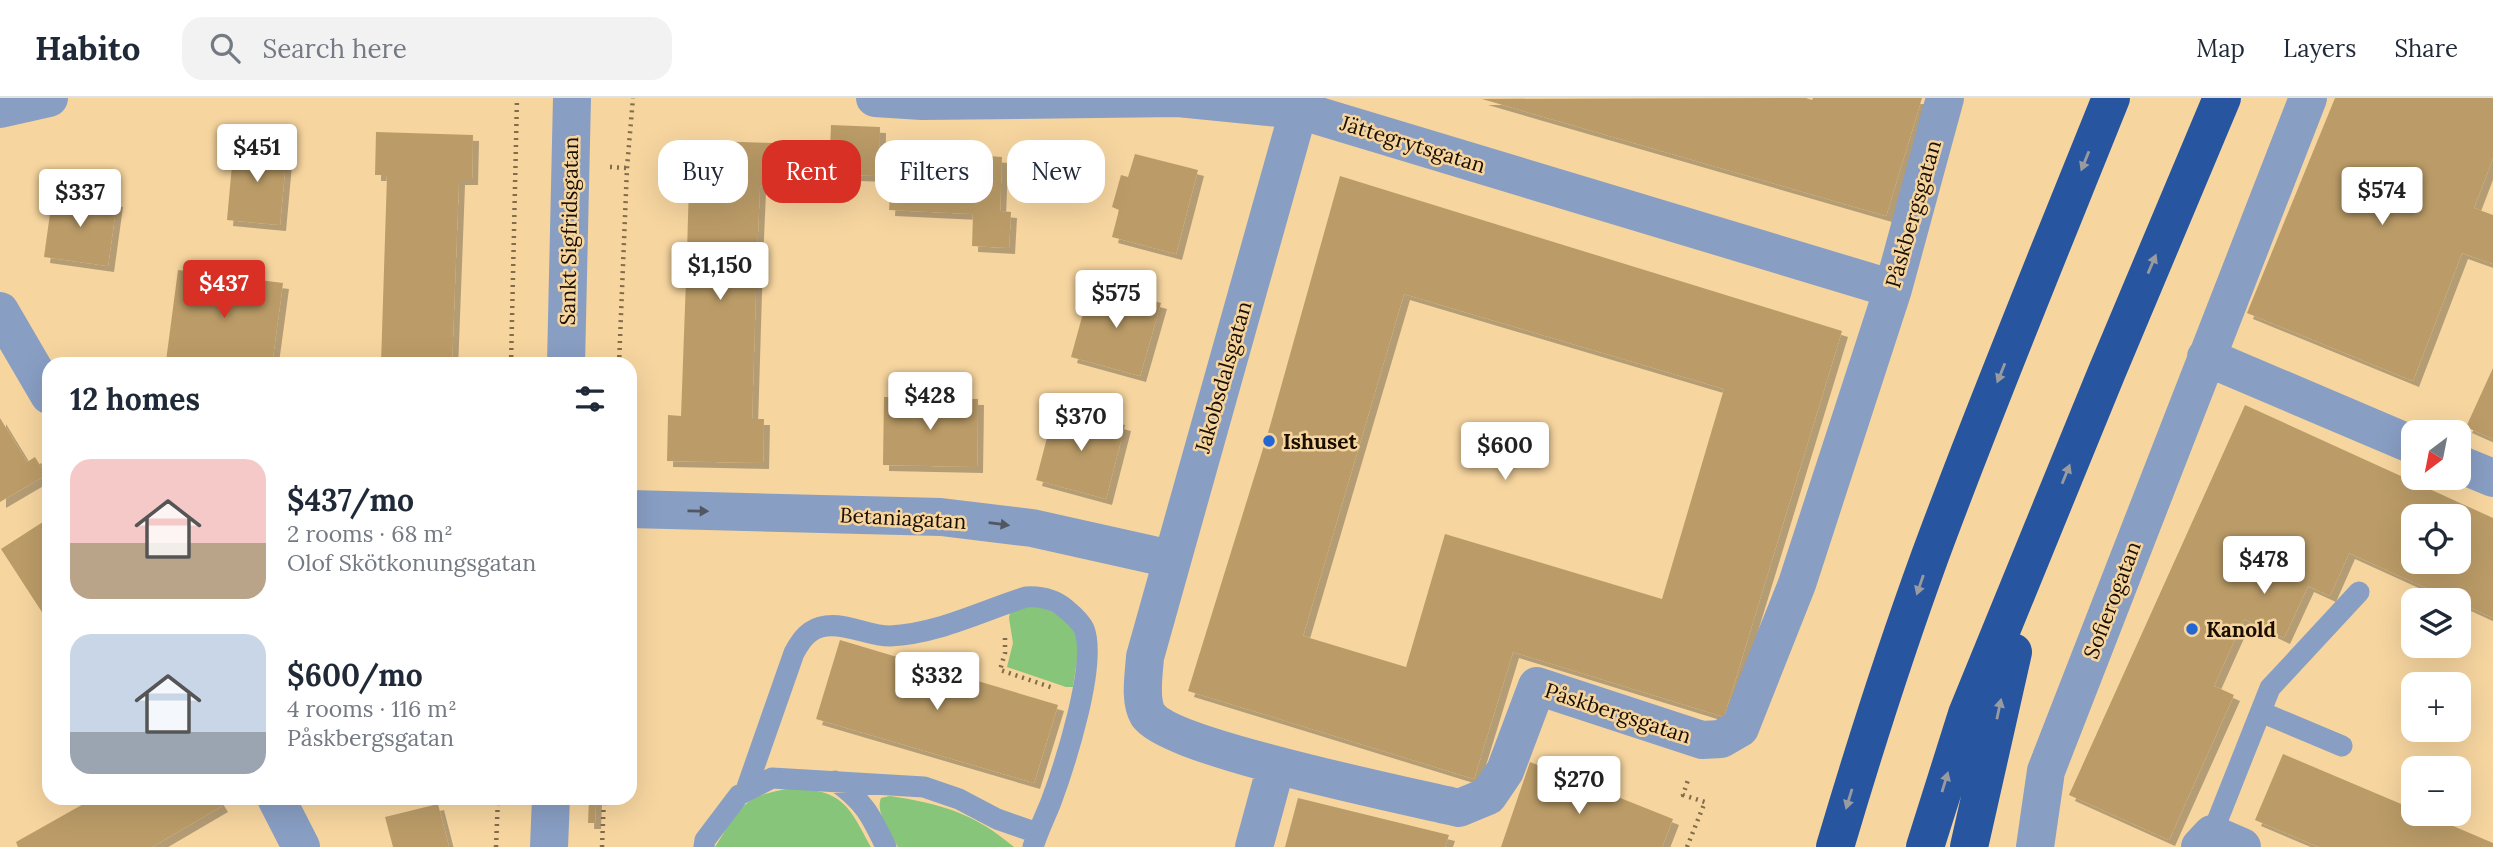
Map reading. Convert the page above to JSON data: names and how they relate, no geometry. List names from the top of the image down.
{
  "streets": {
    "street": [
      "Jättegrytsgatan",
      "Påskbergsgatan",
      "Sankt Sigfridsgatan",
      "Jakobsdalsgatan",
      "Betaniagatan",
      "Sofierogatan"
    ]
  },
  "crossings": [
    ["Jättegrytsgatan", "Påskbergsgatan"],
    ["Jättegrytsgatan", "Jakobsdalsgatan"],
    ["Påskbergsgatan", "Jakobsdalsgatan"],
    ["Jakobsdalsgatan", "Betaniagatan"]
  ],
  "one_way": ["Betaniagatan"],
  "places": ["Ishuset", "Kanold"],
  "north": "bottom left",
  "page": {
    "header": "Habito",
    "search": "Search here",
    "nav": ["Map", "Layers", "Share"],
    "price": [
      "$451",
      "$574",
      "$337",
      "$1,150",
      "$437",
      "$575",
      "$428",
      "$370",
      "$600",
      "$478",
      "$332",
      "$270"
    ],
    "chip": [
      "Buy",
      "Rent",
      "Filters",
      "New"
    ],
    "heading": "12 homes",
    "map_buttons": ["+", "−"],
    "list": [
      {
        "name": "$437/mo",
        "note": "2 rooms · 68 m² · Olof Skötkonungsgatan"
      },
      {
        "name": "$600/mo",
        "note": "4 rooms · 116 m² · Påskbergsgatan"
      }
    ]
  }
}
